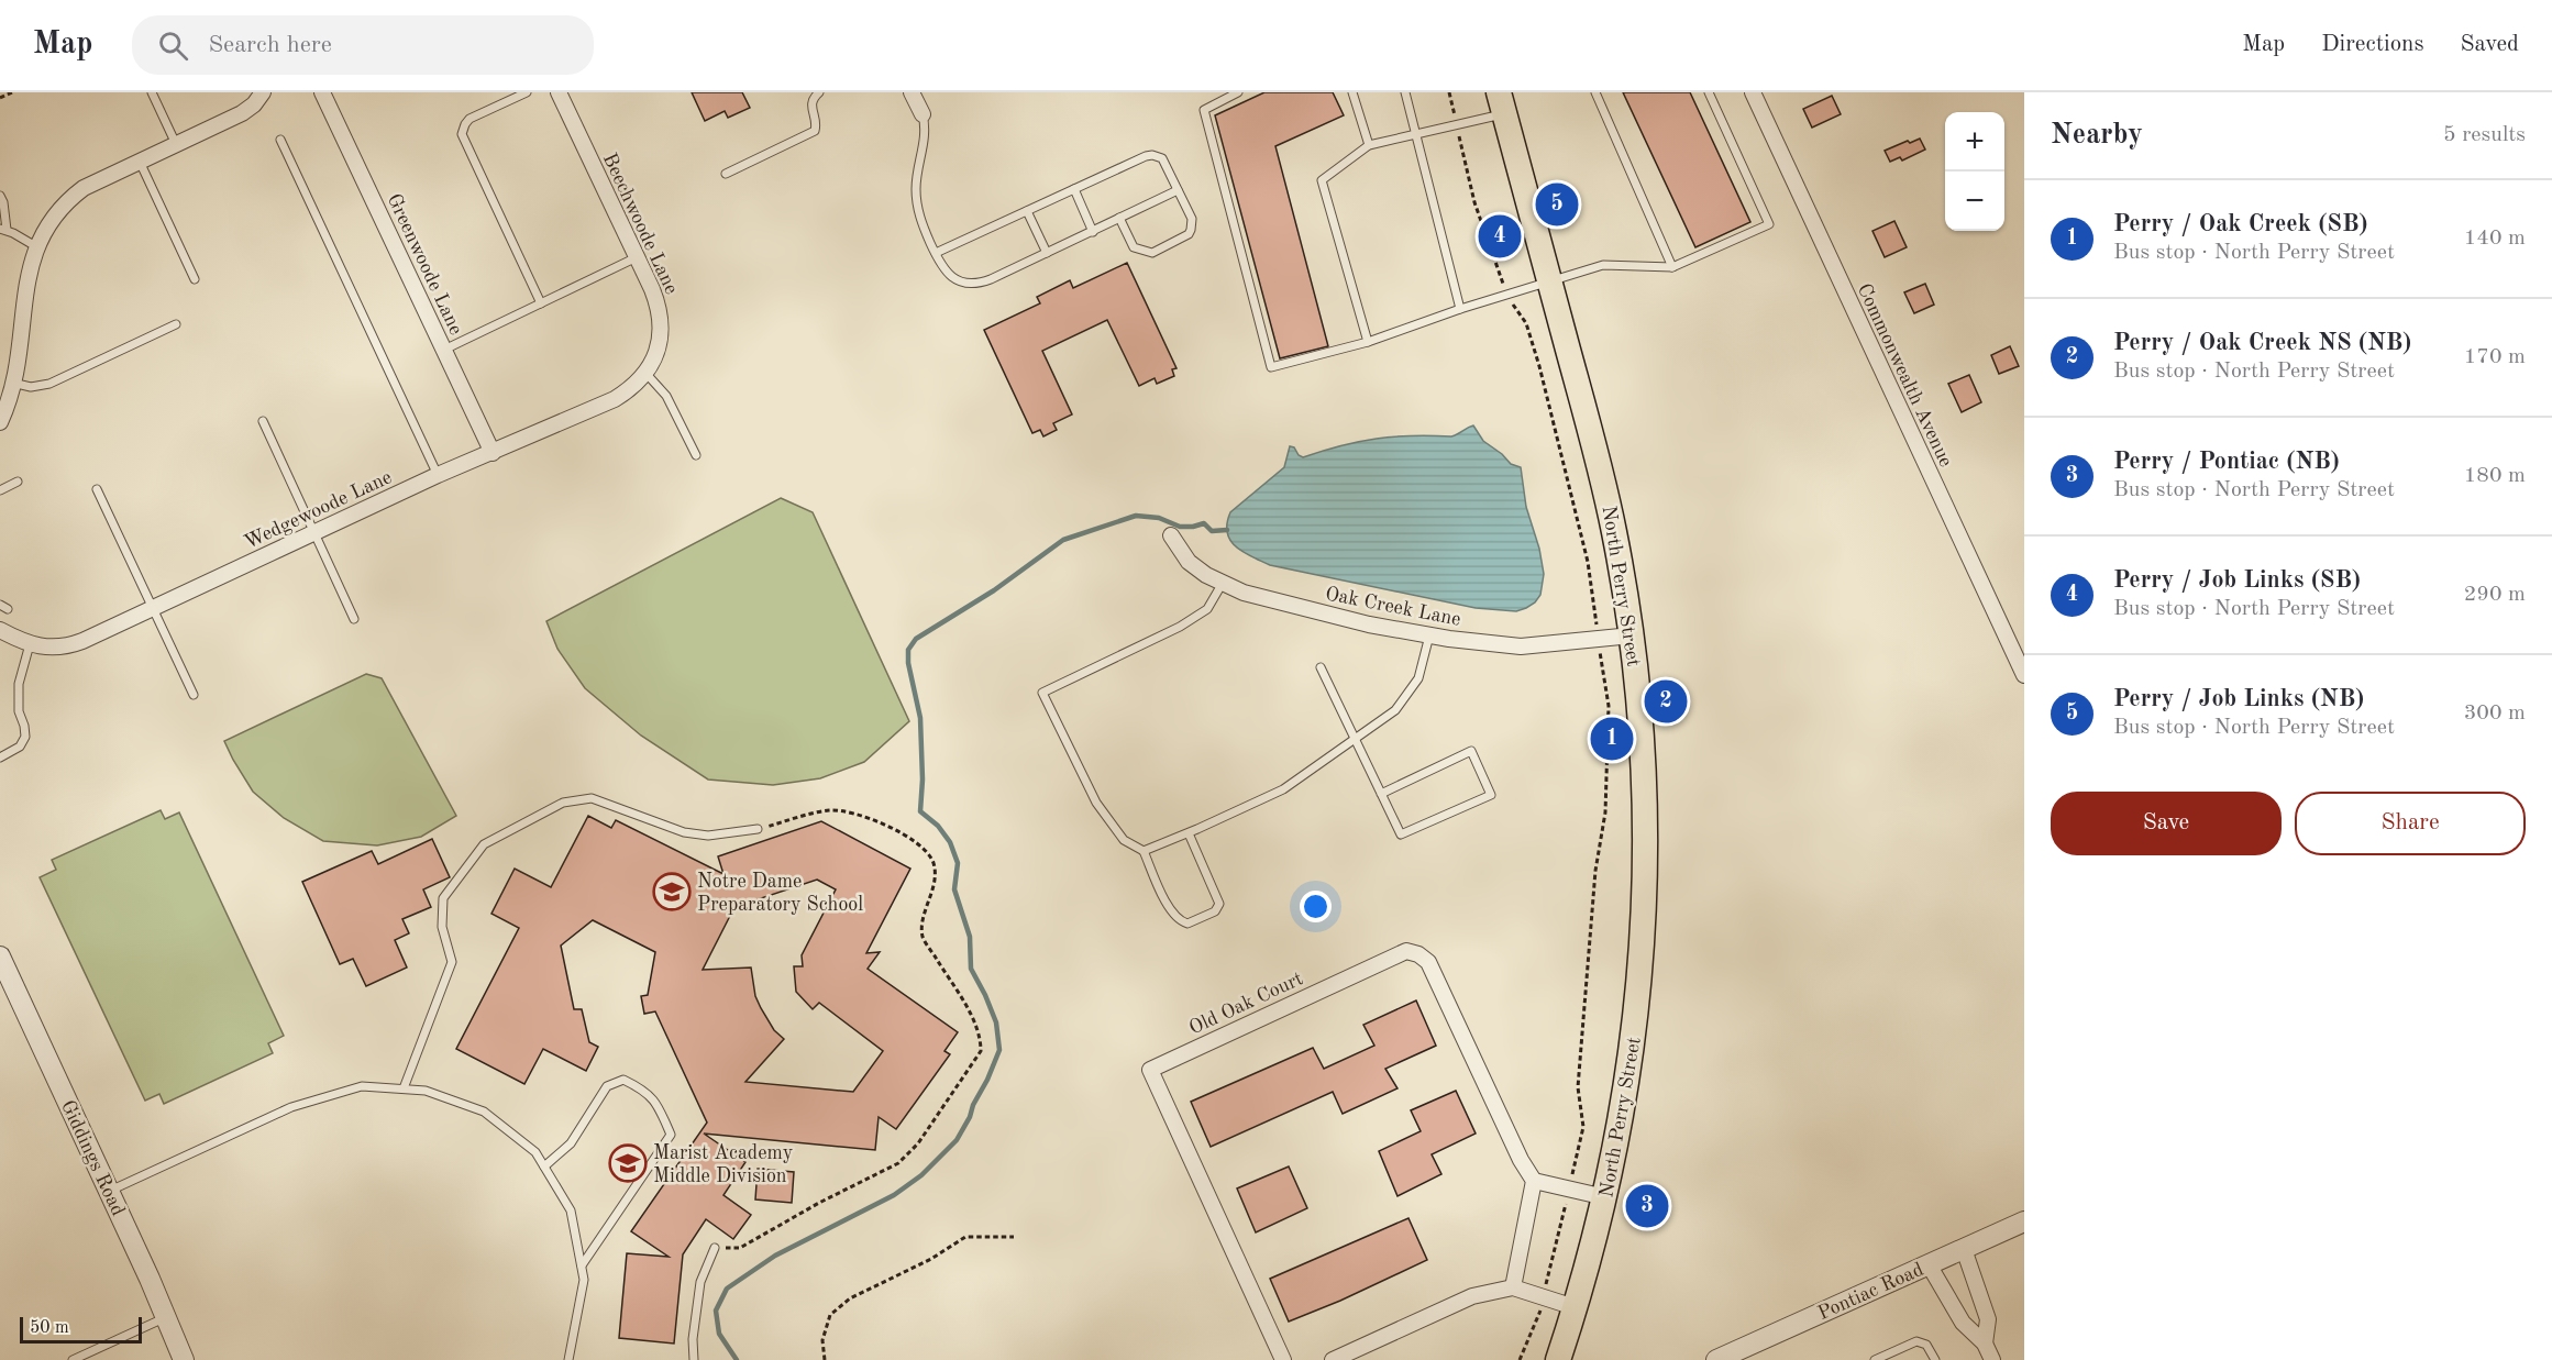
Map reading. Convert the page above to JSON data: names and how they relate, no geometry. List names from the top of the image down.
{
  "streets": {
    "main road": ["North Perry Street"],
    "street": [
      "Beechwoode Lane",
      "Greenwoode Lane",
      "Commonwealth Avenue",
      "Wedgewoode Lane",
      "Oak Creek Lane",
      "Old Oak Court",
      "Giddings Road",
      "Pontiac Road"
    ]
  },
  "crossings": [
    ["Beechwoode Lane", "Wedgewoode Lane"],
    ["Greenwoode Lane", "Wedgewoode Lane"],
    ["North Perry Street", "Oak Creek Lane"]
  ],
  "places": {
    "school or university": ["Notre Dame Preparatory School", "Marist Academy Middle Division"]
  },
  "scale_bar": "50 m",
  "page": {
    "header": "Map",
    "search": "Search here",
    "nav": ["Map", "Directions", "Saved"],
    "heading": ["Nearby", "5 results"],
    "map_buttons": ["+", "−"],
    "list": [
      {
        "mark": "1",
        "name": "Perry / Oak Creek (SB)",
        "note": "Bus stop · North Perry Street",
        "value": "140 m"
      },
      {
        "mark": "2",
        "name": "Perry / Oak Creek NS (NB)",
        "note": "Bus stop · North Perry Street",
        "value": "170 m"
      },
      {
        "mark": "3",
        "name": "Perry / Pontiac (NB)",
        "note": "Bus stop · North Perry Street",
        "value": "180 m"
      },
      {
        "mark": "4",
        "name": "Perry / Job Links (SB)",
        "note": "Bus stop · North Perry Street",
        "value": "290 m"
      },
      {
        "mark": "5",
        "name": "Perry / Job Links (NB)",
        "note": "Bus stop · North Perry Street",
        "value": "300 m"
      }
    ],
    "pins": [
      "5",
      "4",
      "2",
      "1",
      "3"
    ],
    "buttons": ["Save", "Share"],
    "scale": "50 m"
  }
}
